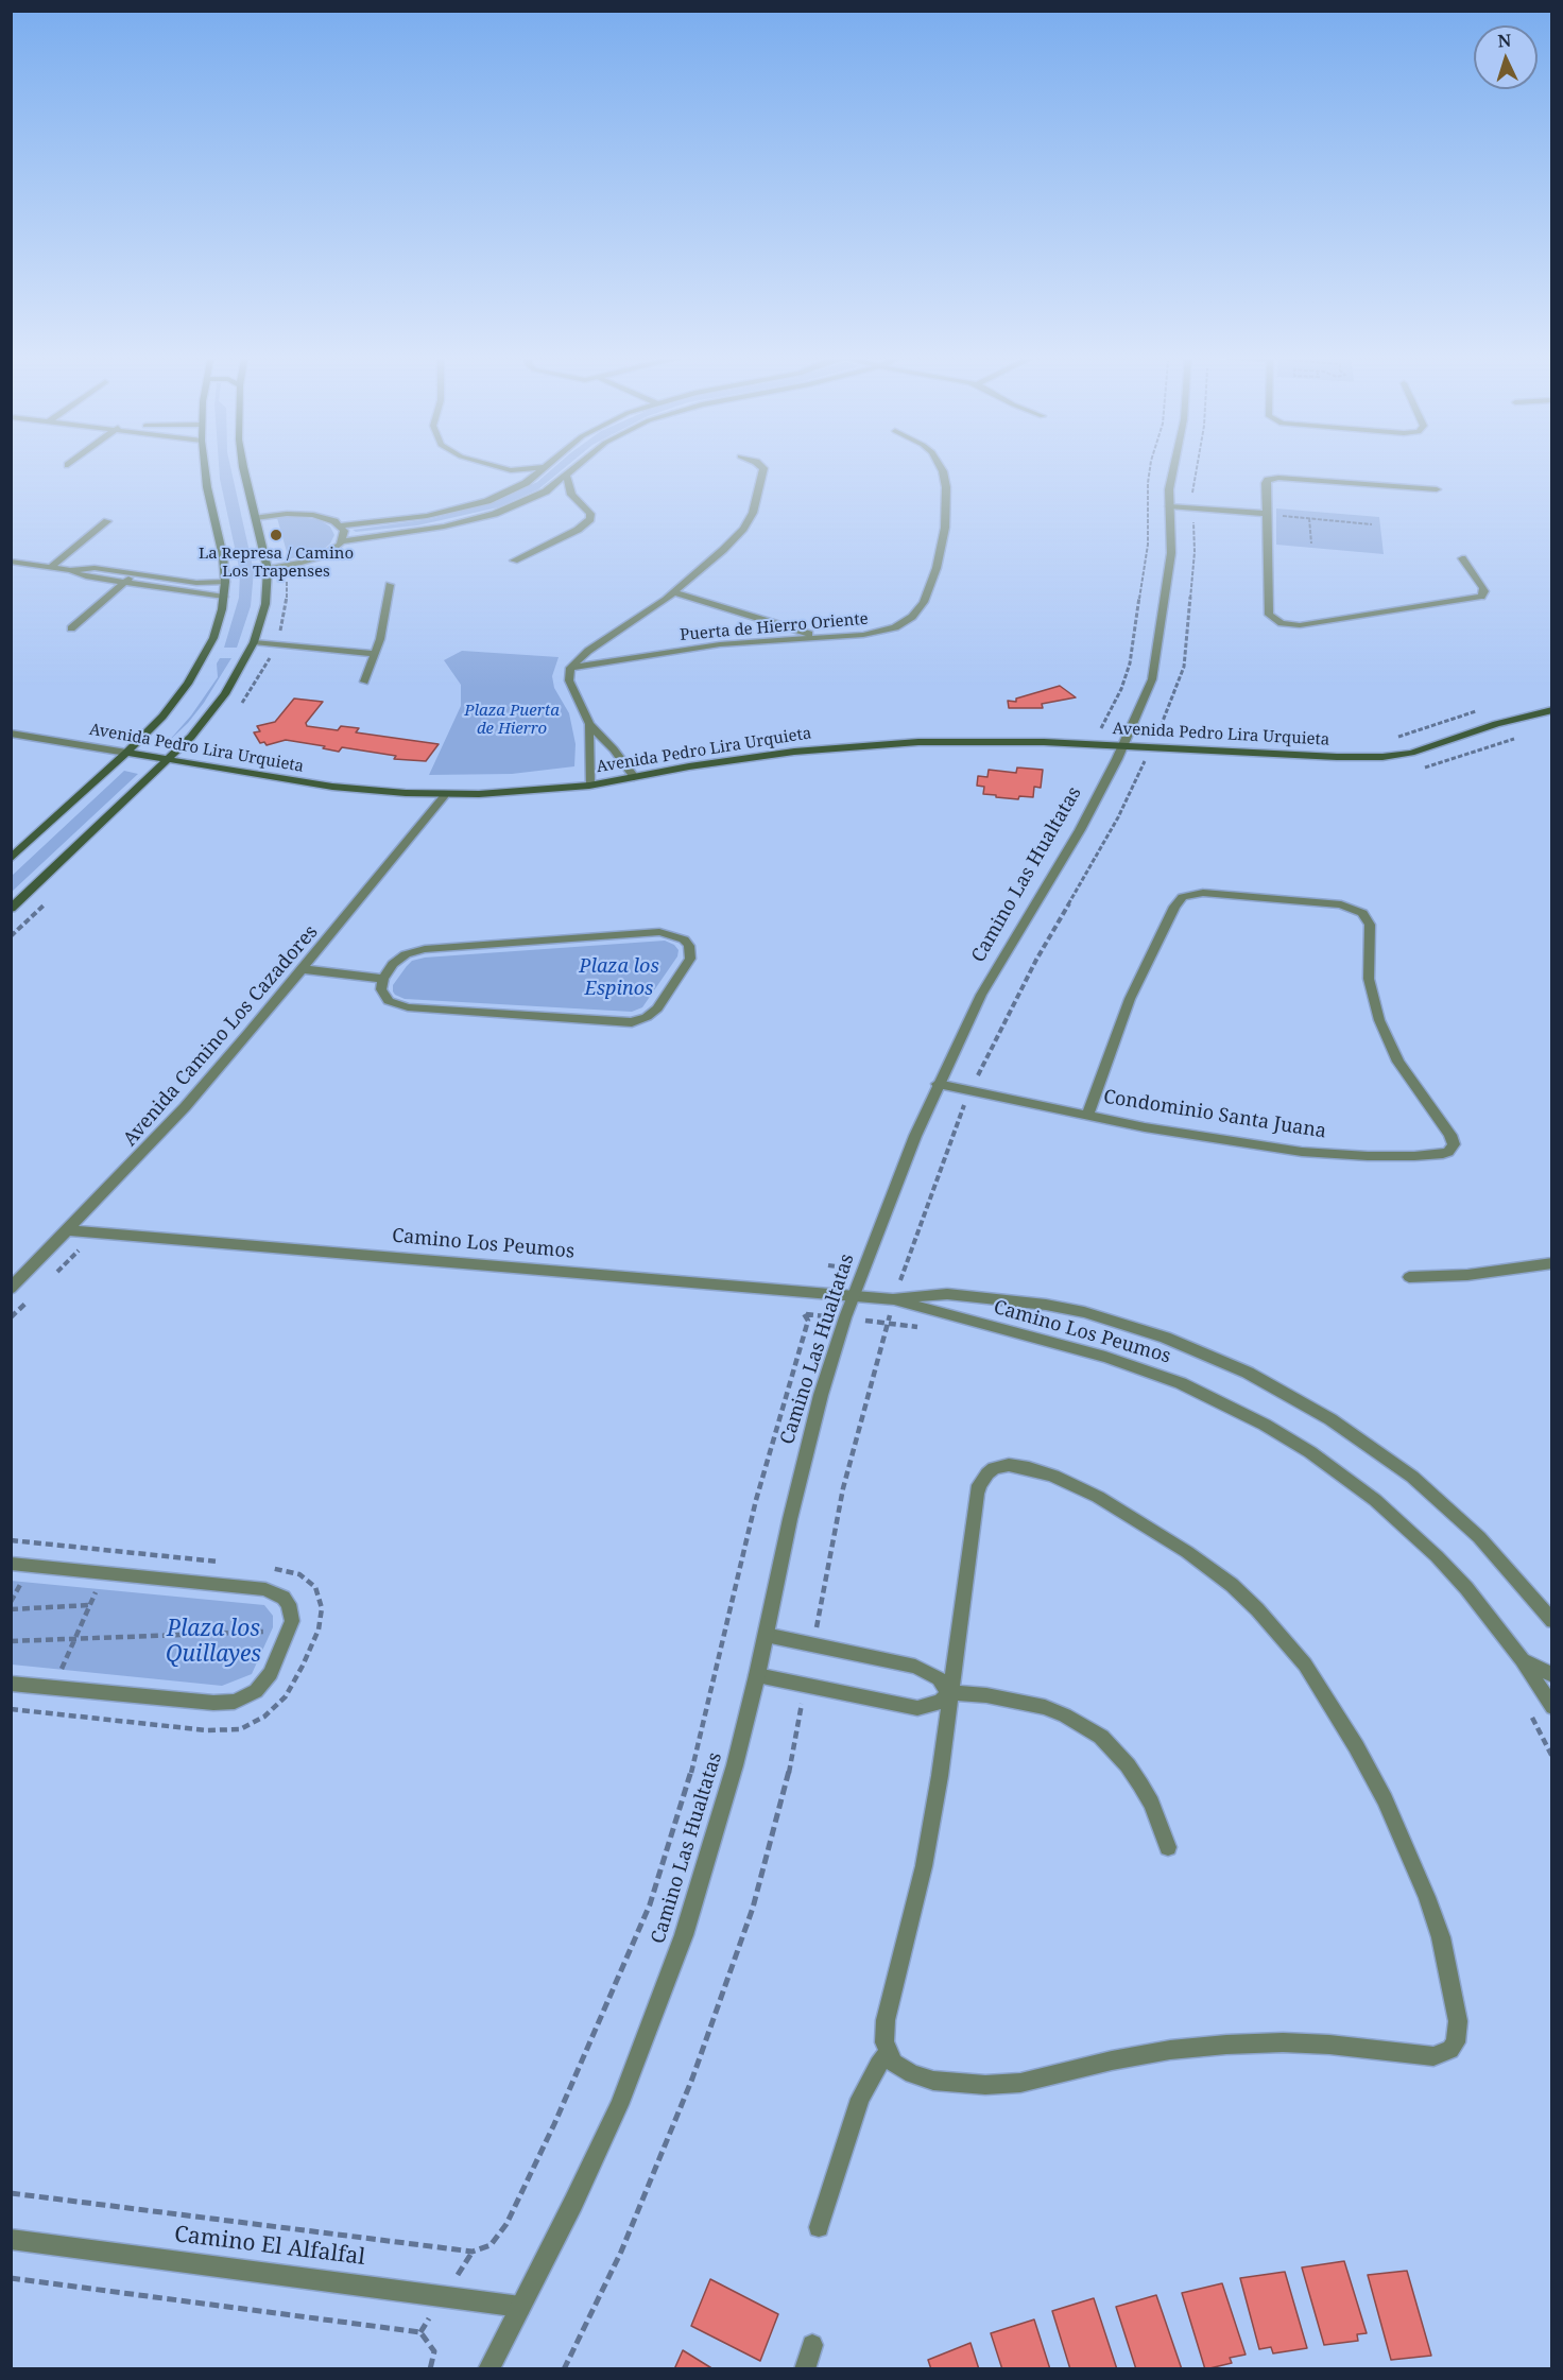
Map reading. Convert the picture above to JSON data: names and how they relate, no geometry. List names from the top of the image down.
{
  "streets": {
    "main road": ["Avenida Pedro Lira Urquieta"],
    "street": [
      "Puerta de Hierro Oriente",
      "Camino Las Hualtatas",
      "Avenida Camino Los Cazadores",
      "Condominio Santa Juana",
      "Camino Los Peumos",
      "Camino El Alfalfal"
    ]
  },
  "crossings": [
    ["Avenida Pedro Lira Urquieta", "Camino Las Hualtatas"],
    ["Avenida Pedro Lira Urquieta", "Avenida Camino Los Cazadores"],
    ["Camino Las Hualtatas", "Condominio Santa Juana"],
    ["Camino Las Hualtatas", "Camino Los Peumos"],
    ["Camino Las Hualtatas", "Camino El Alfalfal"],
    ["Avenida Camino Los Cazadores", "Camino Los Peumos"]
  ],
  "parks": ["Plaza Puerta de Hierro", "Plaza los Espinos", "Plaza los Quillayes"],
  "places": ["La Represa / Camino Los Trapenses"],
  "north": "top"
}
